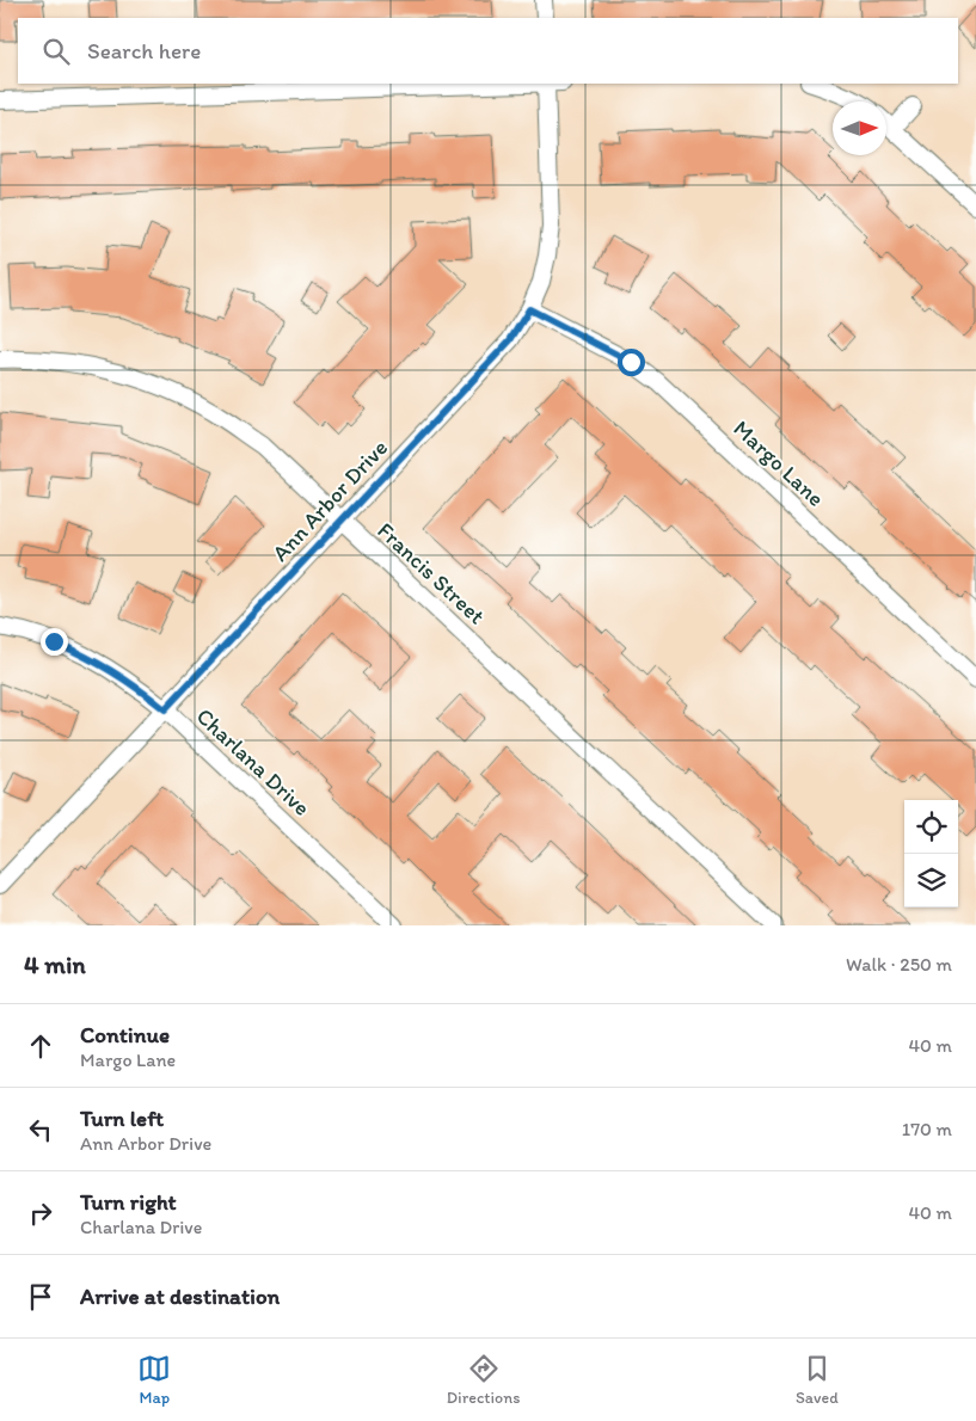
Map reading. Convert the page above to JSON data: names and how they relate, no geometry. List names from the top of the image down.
{
  "streets": {
    "street": [
      "Margo Lane",
      "Ann Arbor Drive",
      "Francis Street",
      "Charlana Drive"
    ]
  },
  "crossings": [
    ["Margo Lane", "Ann Arbor Drive"],
    ["Ann Arbor Drive", "Francis Street"],
    ["Ann Arbor Drive", "Charlana Drive"]
  ],
  "north": "right",
  "page": {
    "search": "Search here",
    "heading": ["4 min", "Walk · 250 m"],
    "list": [
      ["Continue", "Margo Lane", "40 m"],
      ["Turn left", "Ann Arbor Drive", "170 m"],
      ["Turn right", "Charlana Drive", "40 m"],
      "Arrive at destination"
    ],
    "nav": ["Map", "Directions", "Saved"]
  }
}
